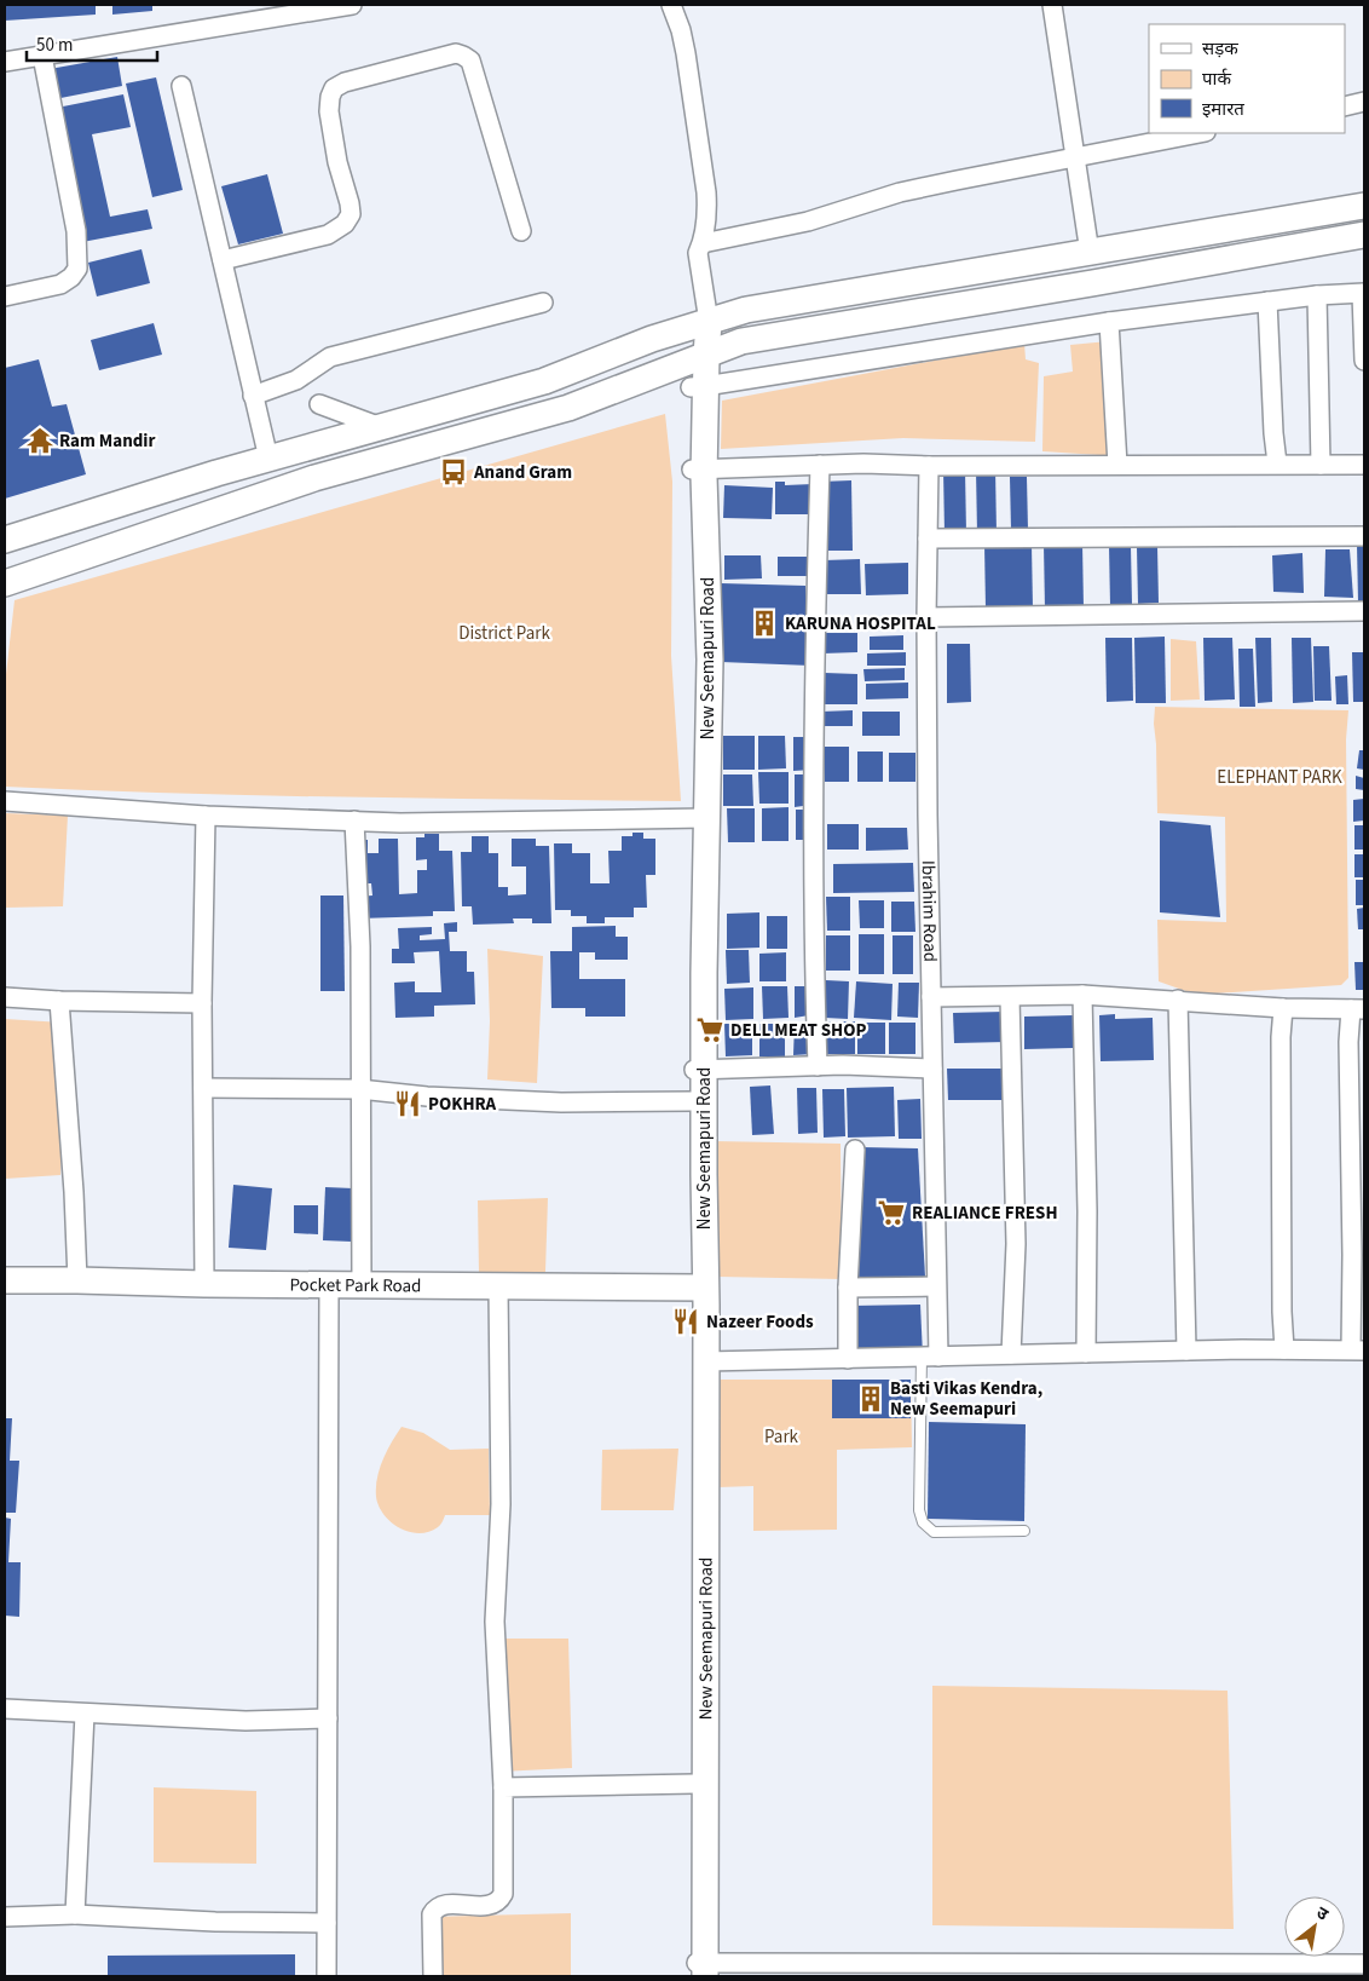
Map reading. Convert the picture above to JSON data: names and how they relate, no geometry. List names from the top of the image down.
{
  "streets": {
    "main road": ["New Seemapuri Road", "Pocket Park Road"],
    "street": ["Ibrahim Road"]
  },
  "crossings": [
    ["New Seemapuri Road", "Pocket Park Road"]
  ],
  "parks": ["District Park", "ELEPHANT PARK", "Park"],
  "places": {
    "temple": ["Ram Mandir"],
    "bus stop": ["Anand Gram"],
    "building": ["KARUNA HOSPITAL", "Basti Vikas Kendra, New Seemapuri"],
    "supermarket": ["DELL MEAT SHOP", "REALIANCE FRESH"],
    "restaurant": ["POKHRA", "Nazeer Foods"]
  },
  "legend": ["सड़क", "पार्क", "इमारत"],
  "scale_bar": "50 m",
  "north": "top right"
}
